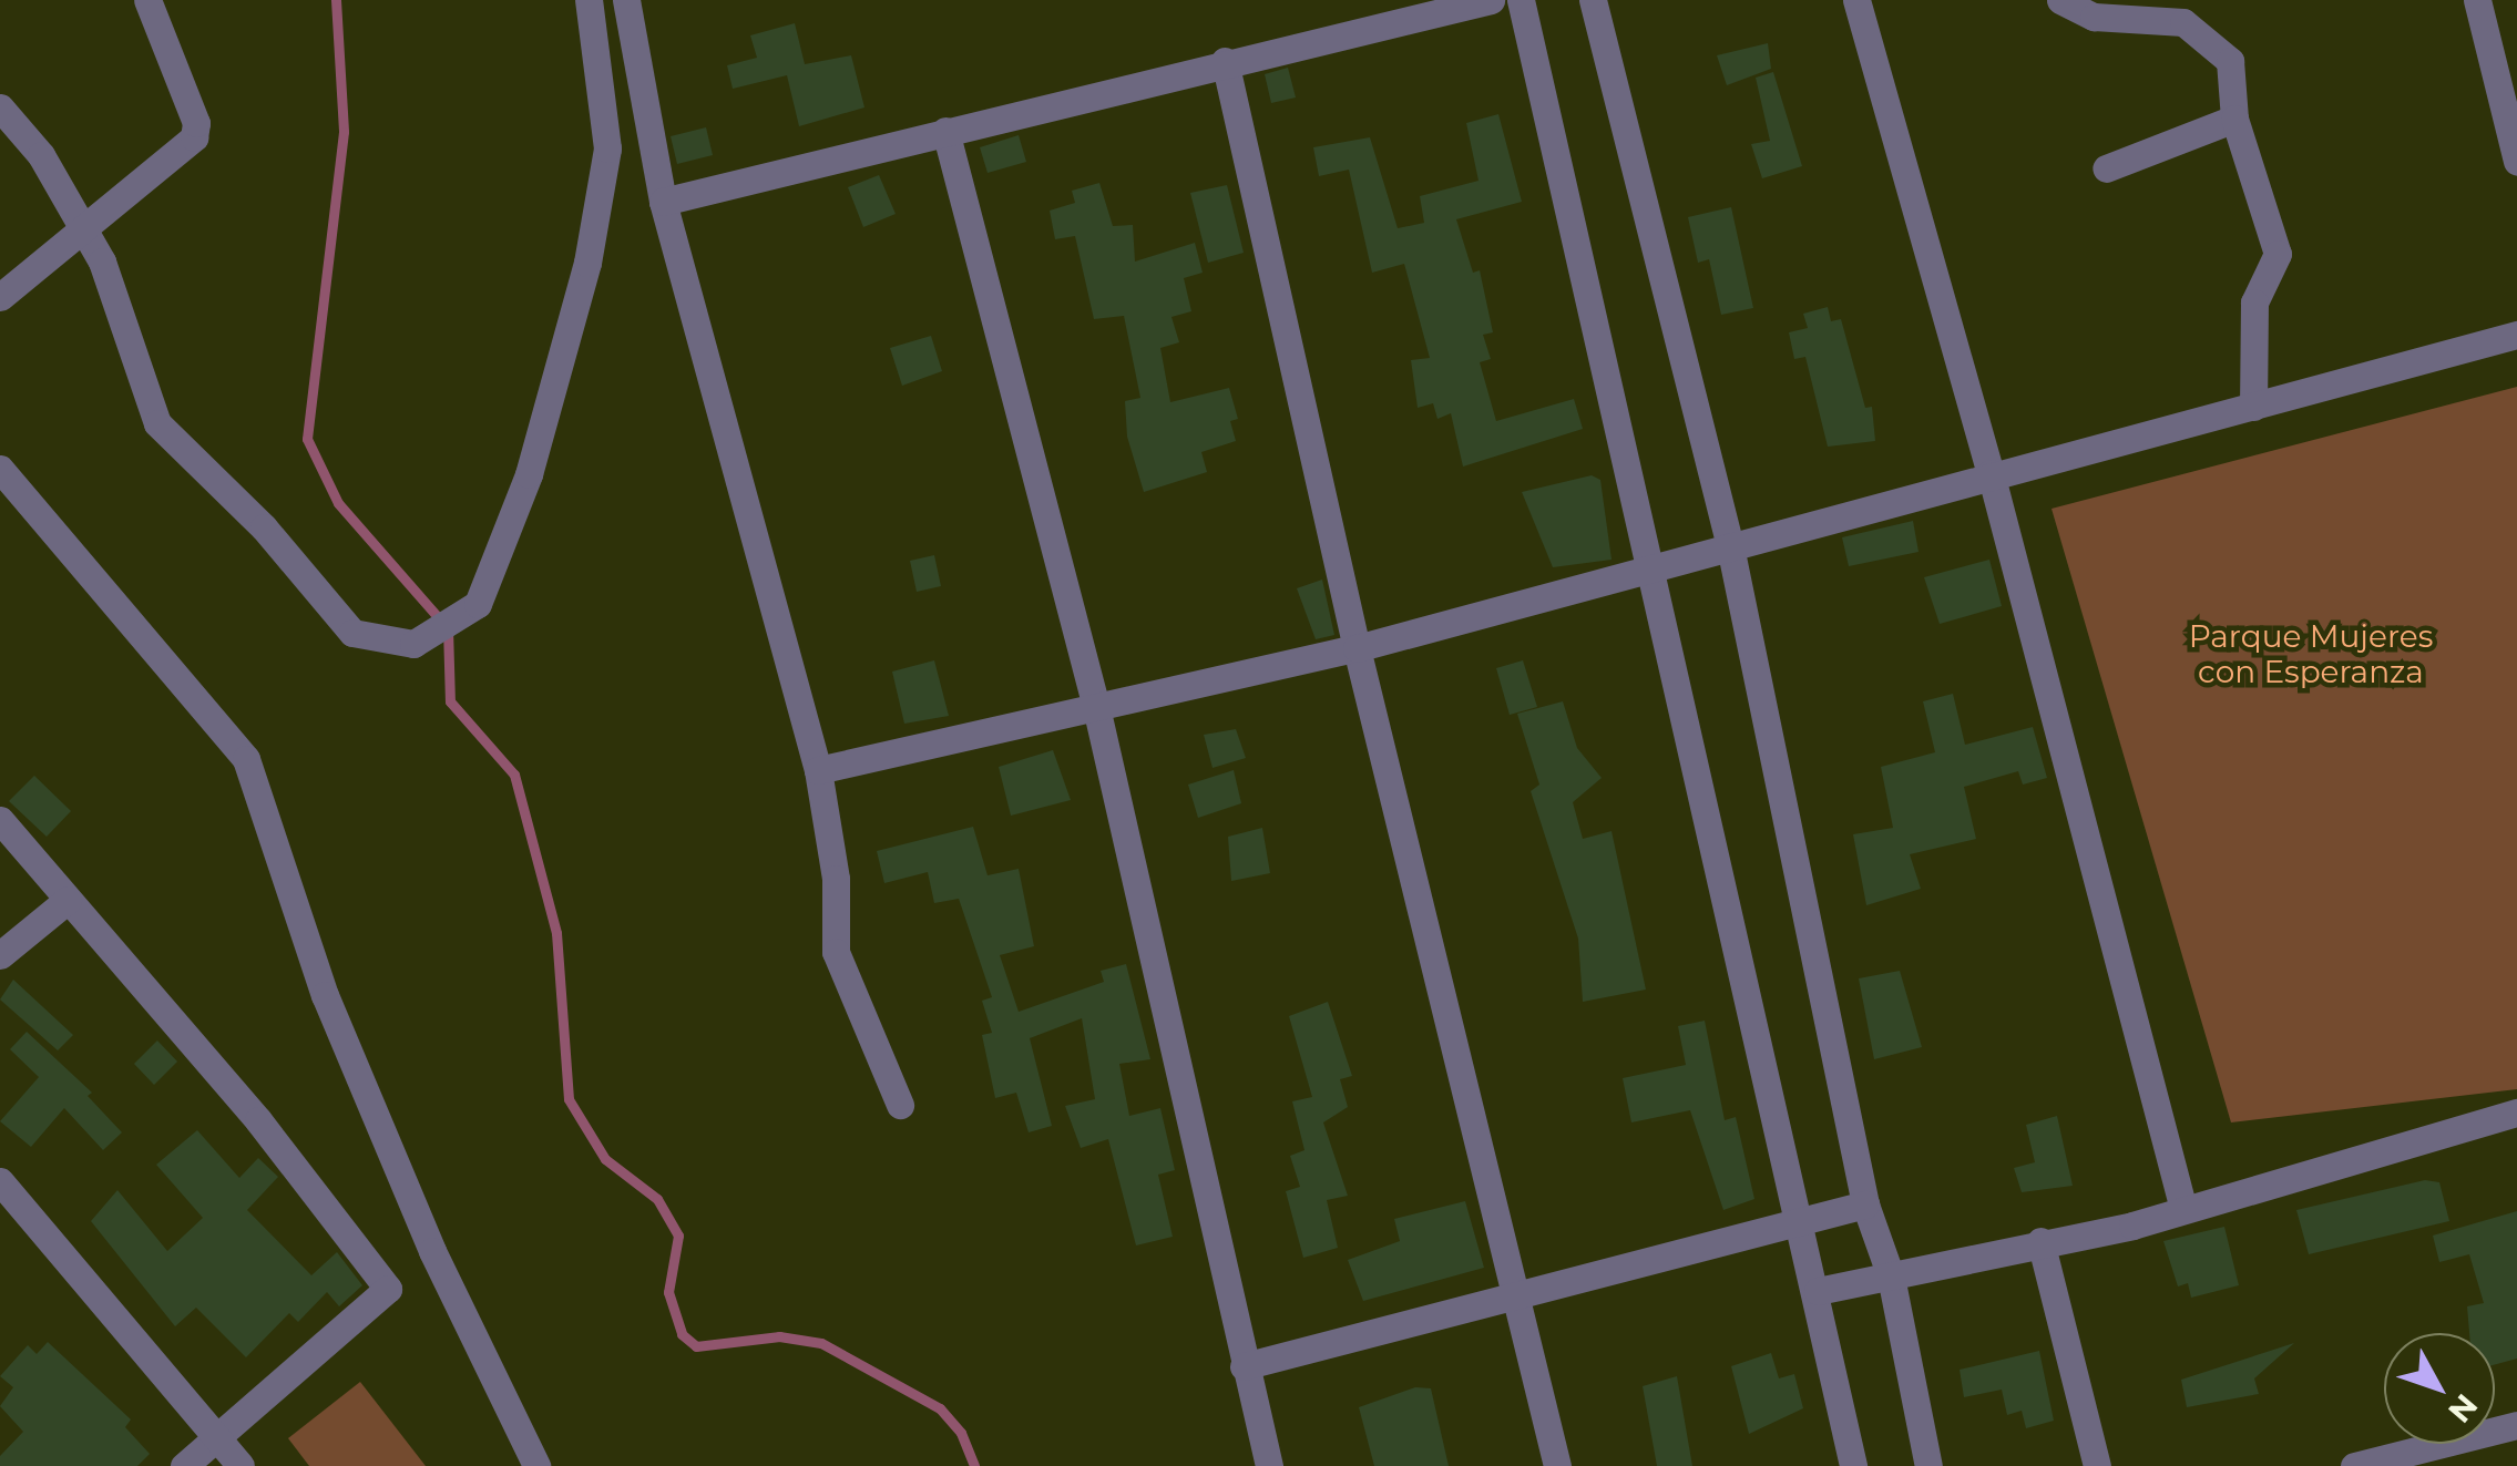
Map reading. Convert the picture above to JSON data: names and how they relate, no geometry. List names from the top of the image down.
{
  "parks": ["Parque Mujeres con Esperanza"],
  "north": "bottom right"
}
